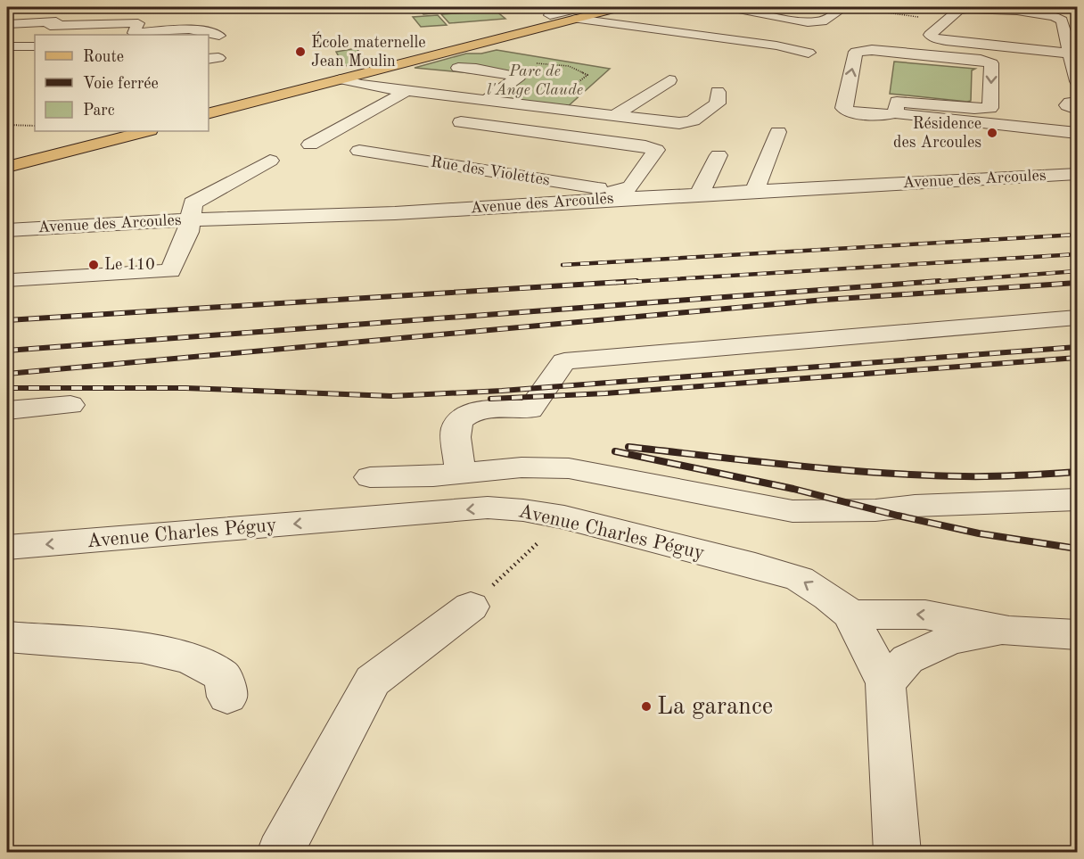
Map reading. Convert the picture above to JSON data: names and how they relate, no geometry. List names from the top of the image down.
{
  "streets": {
    "street": ["Rue des Violettes", "Avenue des Arcoules", "Avenue Charles Péguy"]
  },
  "crossings": [
    ["Rue des Violettes", "Avenue des Arcoules"]
  ],
  "parks": ["Parc de l'Ange Claude"],
  "places": [
    "École maternelle Jean Moulin",
    "Résidence des Arcoules",
    "Le 110",
    "La garance"
  ],
  "legend": ["Route", "Voie ferrée", "Parc"]
}
